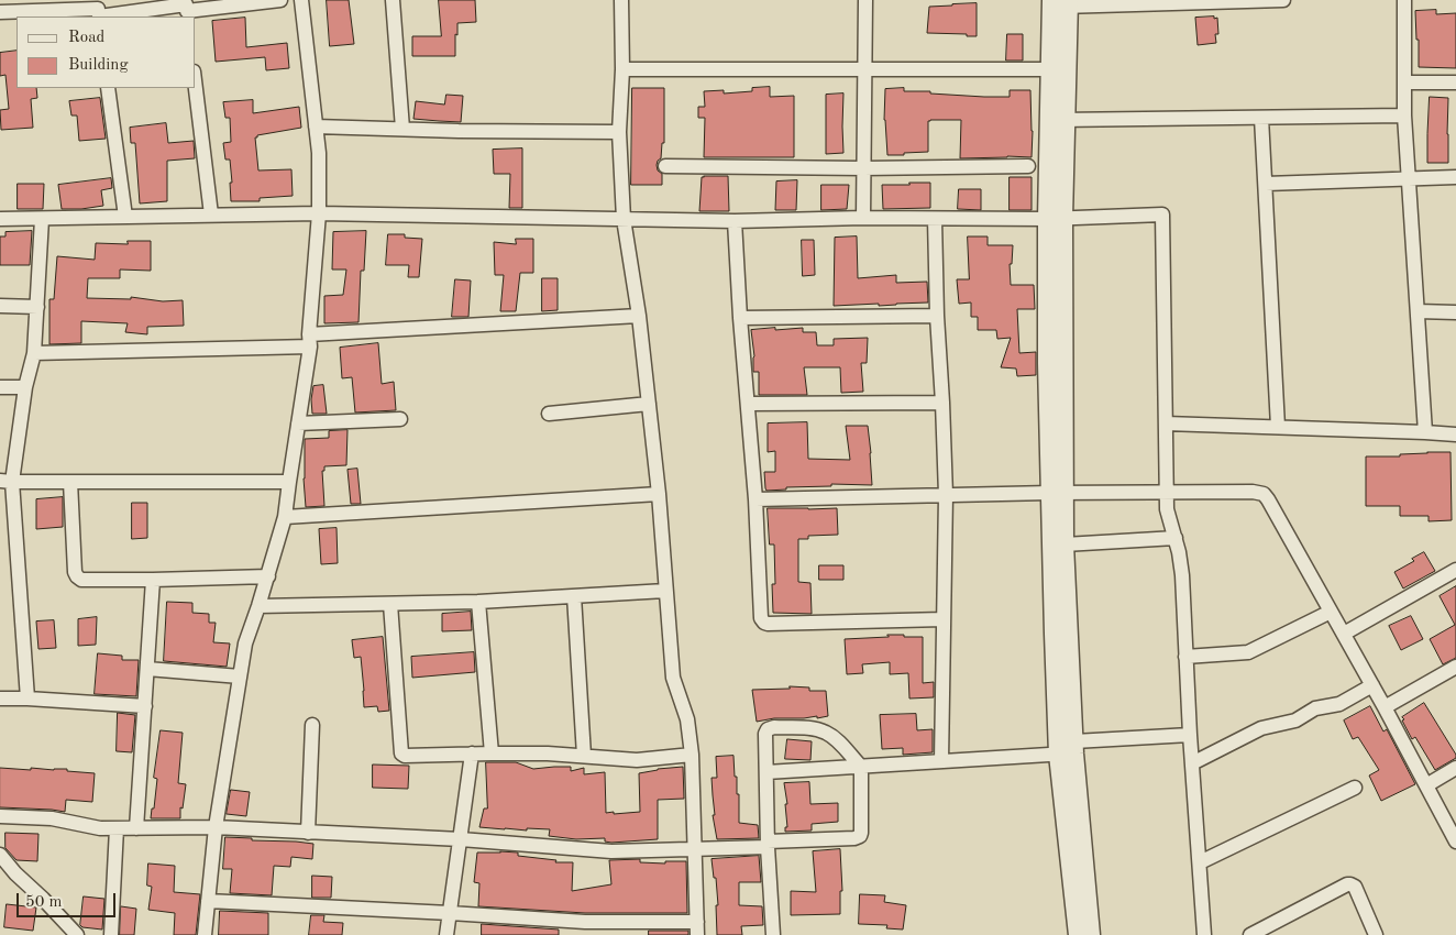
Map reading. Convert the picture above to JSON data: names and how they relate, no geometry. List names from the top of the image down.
{
  "legend": ["Road", "Building"],
  "scale_bar": "50 m"
}
